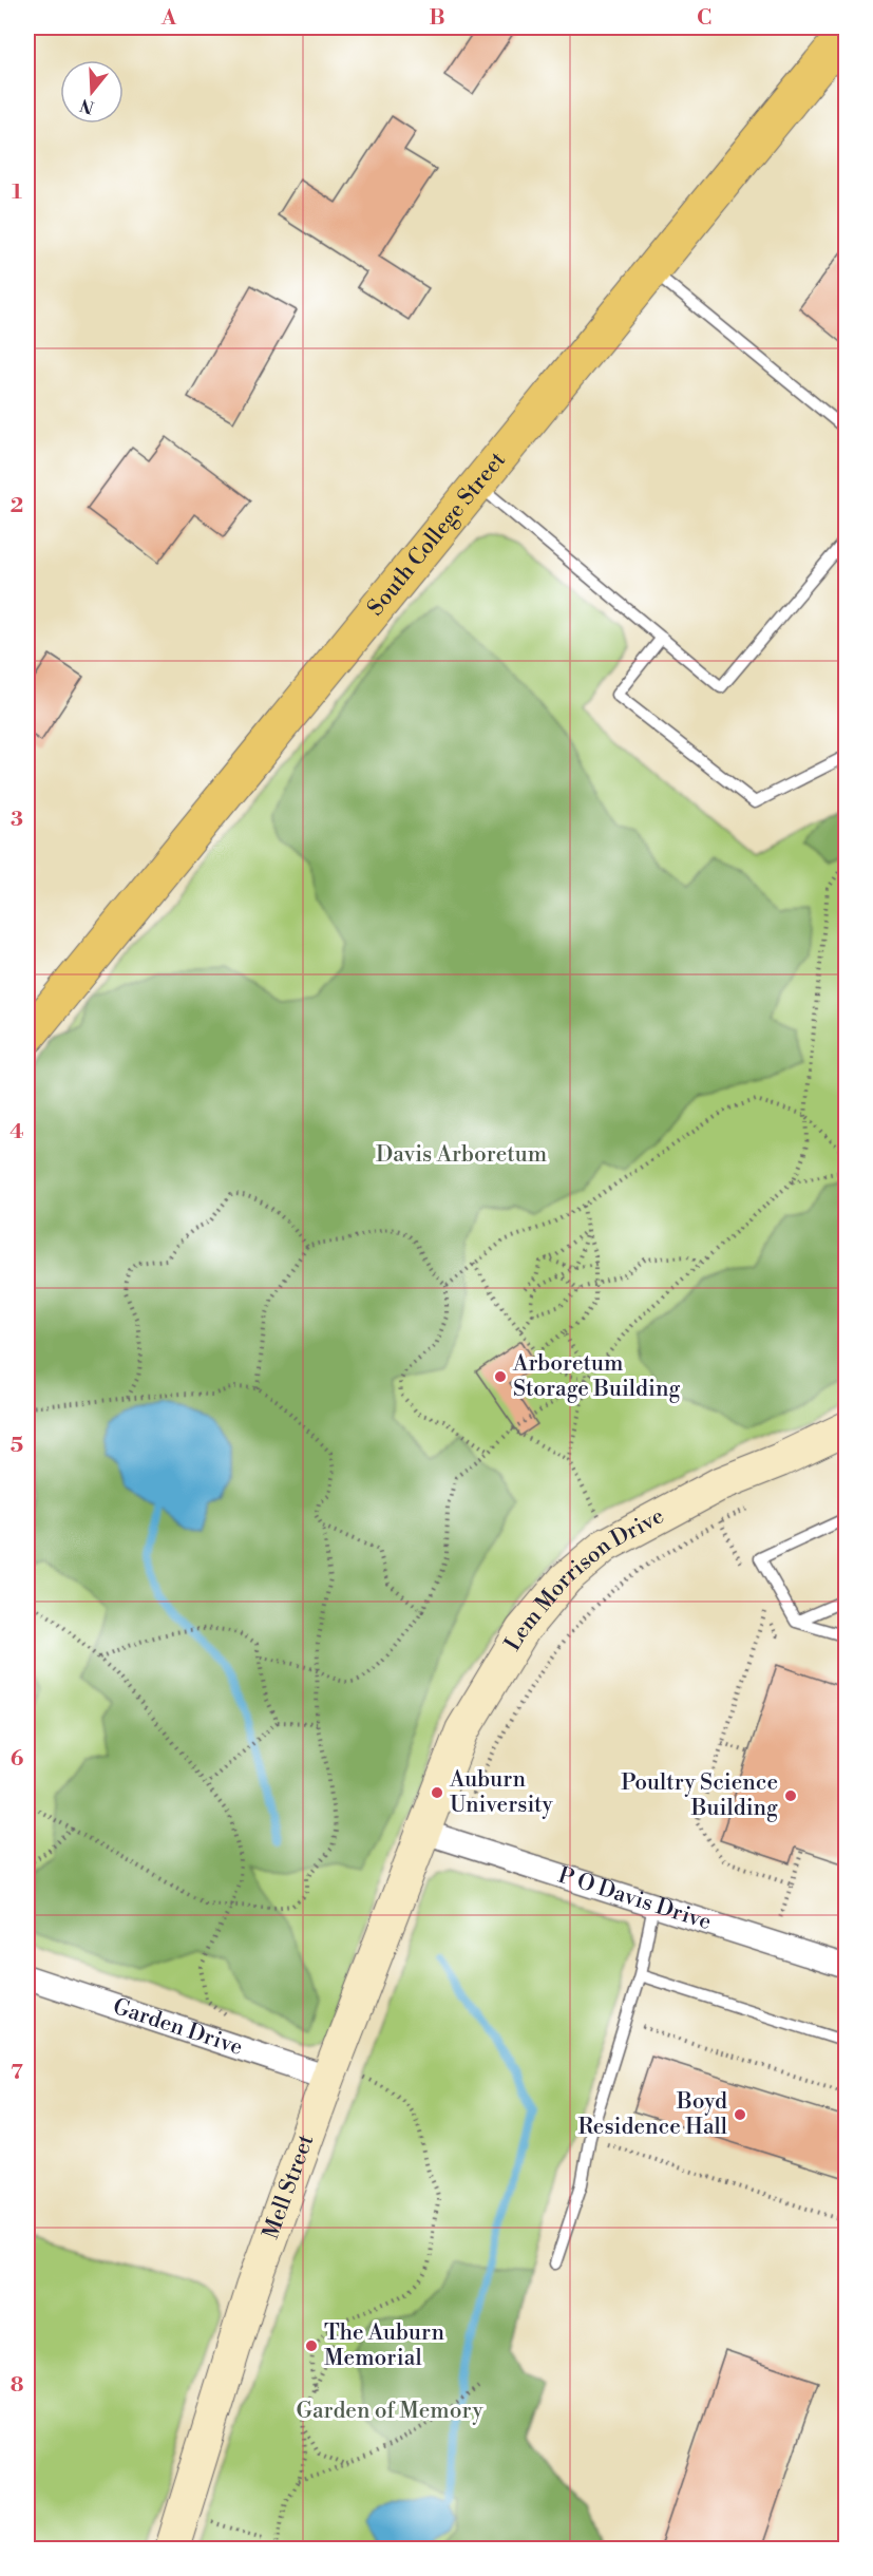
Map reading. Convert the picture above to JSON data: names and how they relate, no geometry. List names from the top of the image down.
{
  "streets": {
    "main road": ["South College Street"],
    "street": [
      "Lem Morrison Drive",
      "P O Davis Drive",
      "Garden Drive",
      "Mell Street"
    ]
  },
  "crossings": [
    ["Lem Morrison Drive", "P O Davis Drive"],
    ["Lem Morrison Drive", "Mell Street"],
    ["P O Davis Drive", "Mell Street"],
    ["Garden Drive", "Mell Street"]
  ],
  "parks": ["Davis Arboretum", "Garden of Memory"],
  "places": [
    "Arboretum Storage Building",
    "Auburn University",
    "Poultry Science Building",
    "Boyd Residence Hall",
    "The Auburn Memorial"
  ],
  "north": "bottom",
  "grid": {
    "columns": ["A", "B", "C"],
    "rows": [
      "1",
      "2",
      "3",
      "4",
      "5",
      "6",
      "7",
      "8"
    ]
  }
}
